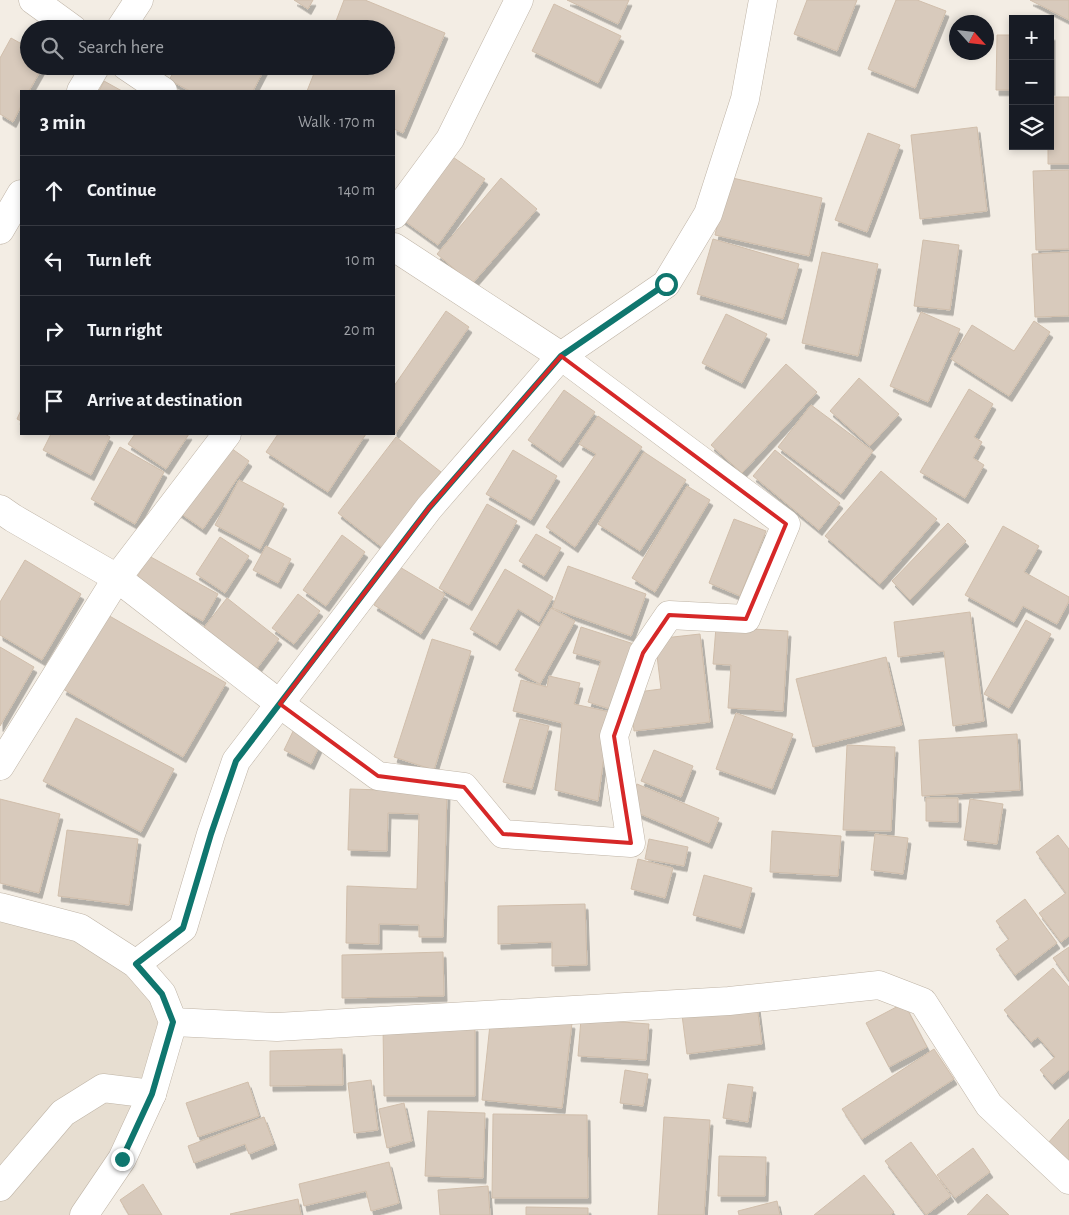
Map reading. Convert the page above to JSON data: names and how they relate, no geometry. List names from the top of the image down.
{
  "north": "bottom right",
  "page": {
    "map_buttons": ["+", "−"],
    "search": "Search here",
    "heading": ["3 min", "Walk · 170 m"],
    "list": [
      ["Continue", "140 m"],
      ["Turn left", "10 m"],
      ["Turn right", "20 m"],
      "Arrive at destination"
    ]
  }
}
